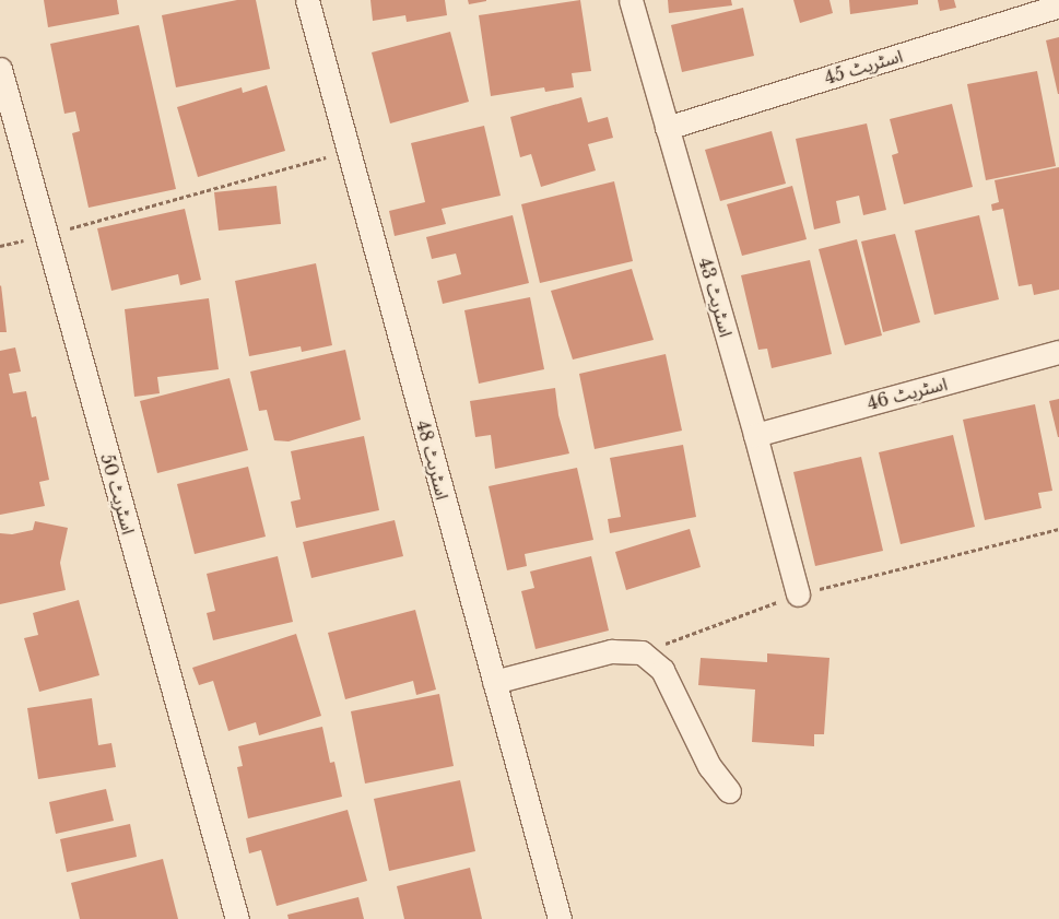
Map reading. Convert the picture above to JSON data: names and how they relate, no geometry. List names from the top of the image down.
{
  "streets": {
    "street": [
      "اسٹریٹ 45",
      "اسٹریٹ 43",
      "اسٹریٹ 46",
      "اسٹریٹ 48",
      "اسٹریٹ 50"
    ]
  },
  "crossings": [
    ["اسٹریٹ 45", "اسٹریٹ 43"],
    ["اسٹریٹ 43", "اسٹریٹ 46"]
  ]
}
